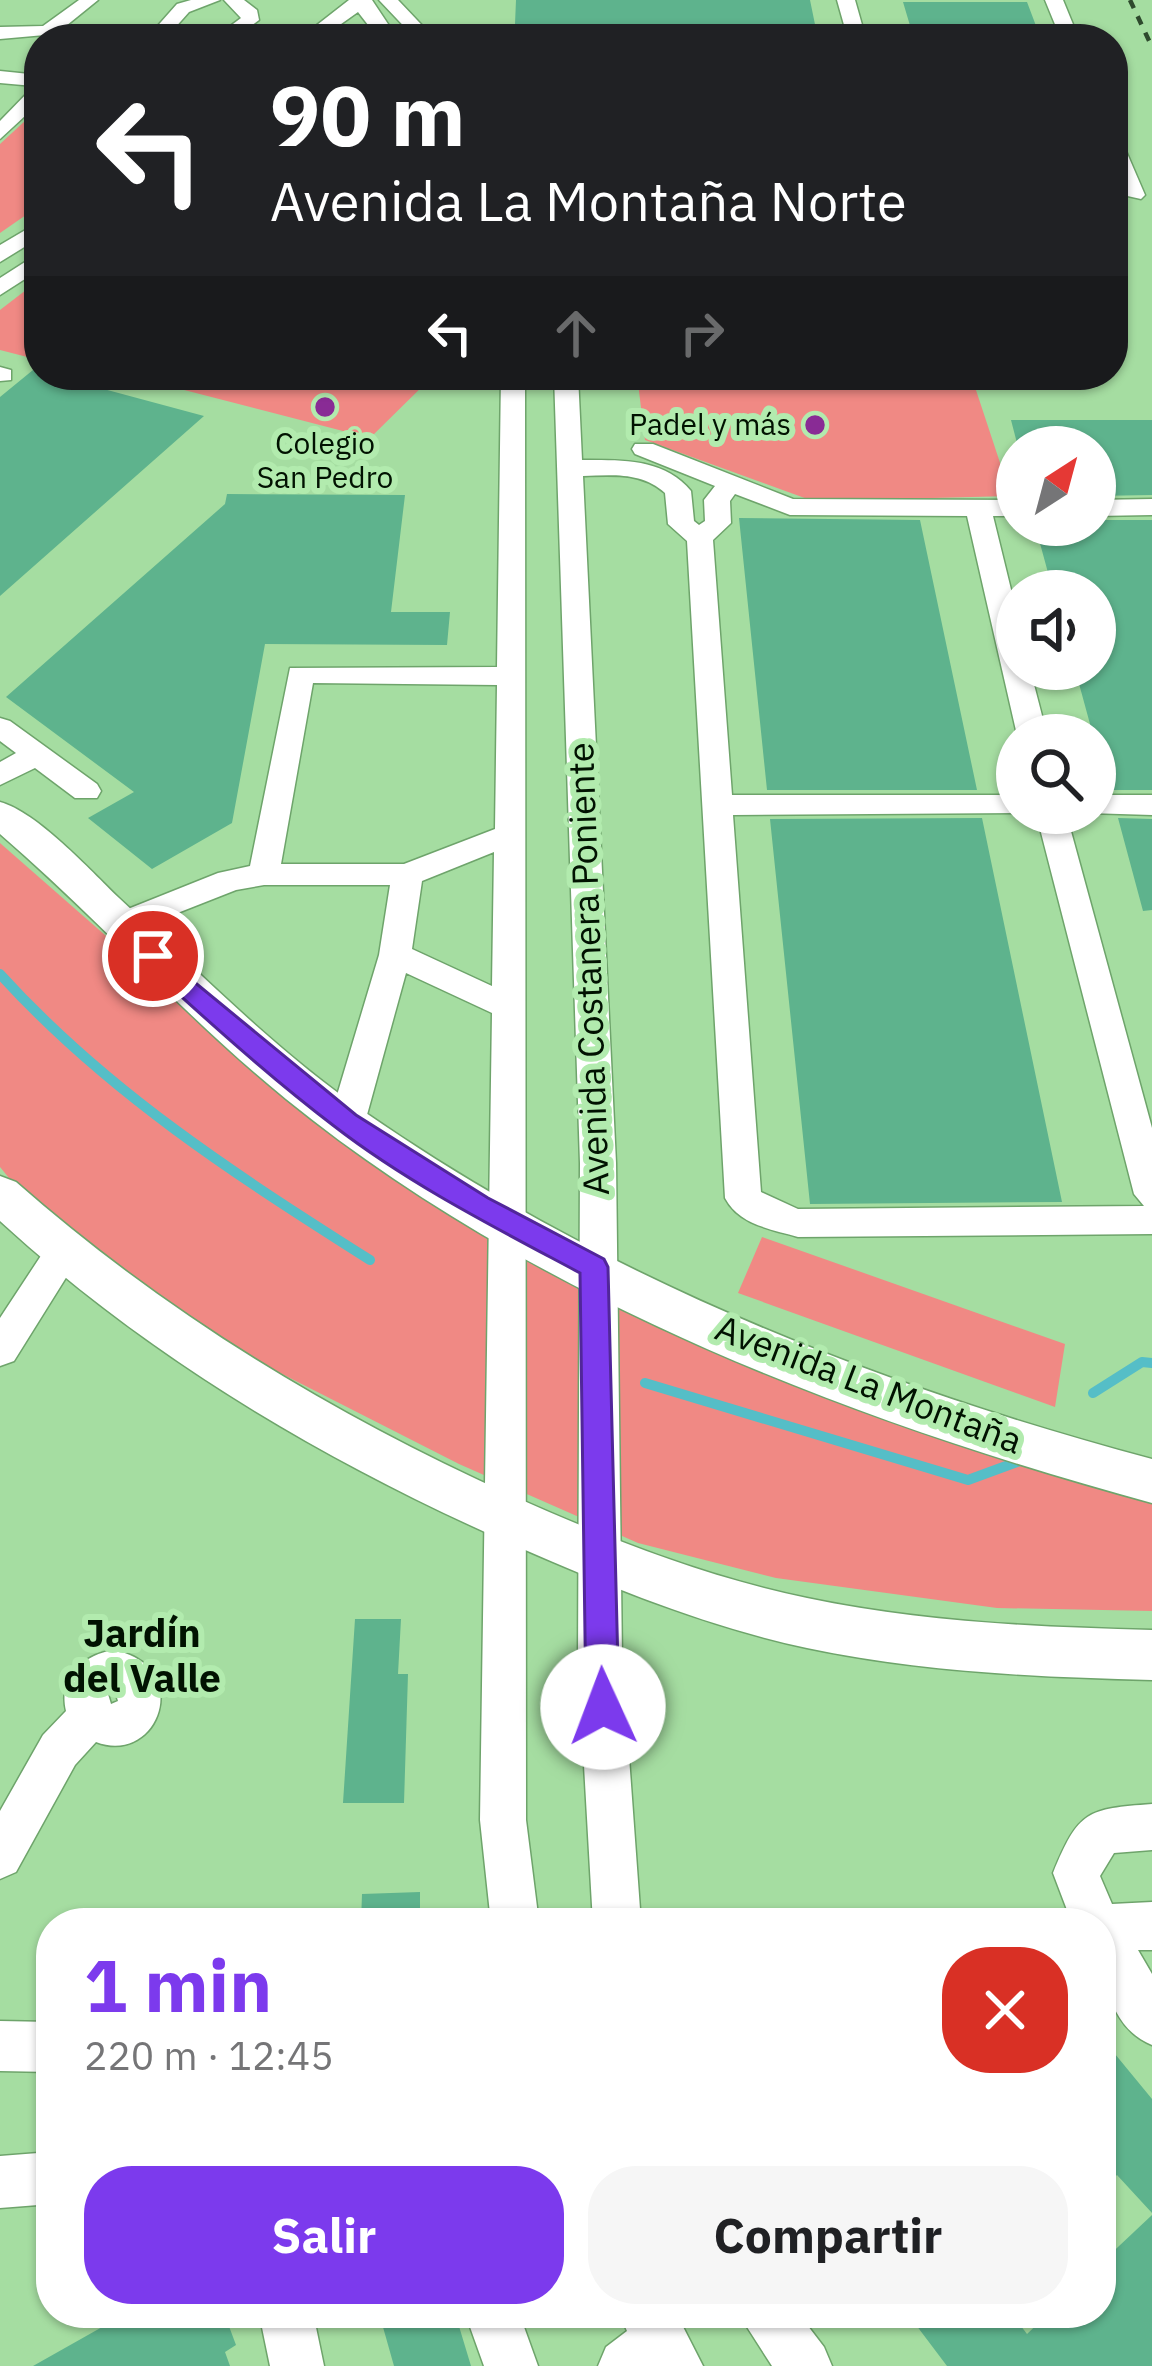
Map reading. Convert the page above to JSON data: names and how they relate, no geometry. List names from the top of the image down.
{
  "streets": {
    "main road": ["Avenida La Montaña"],
    "street": ["Avenida Costanera Poniente"]
  },
  "crossings": [
    ["Avenida Costanera Poniente", "Avenida La Montaña"]
  ],
  "districts": ["Jardín del Valle"],
  "places": ["Colegio San Pedro", "Padel y más"],
  "north": "top right",
  "page": {
    "turn": ["90 m", "Avenida La Montaña Norte"],
    "heading": ["1 min", "220 m · 12:45"],
    "buttons": ["Salir", "Compartir"]
  }
}
